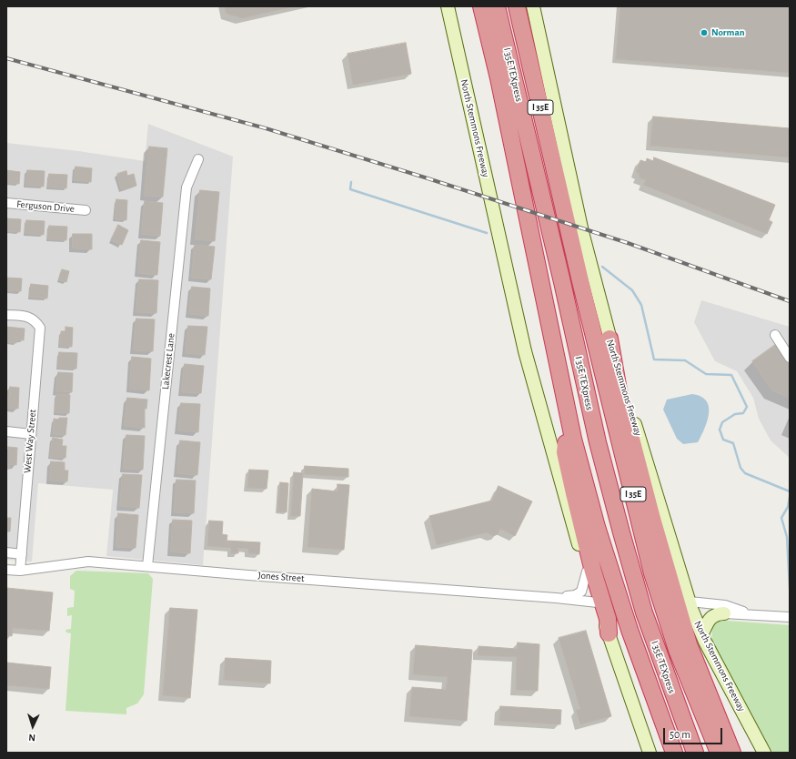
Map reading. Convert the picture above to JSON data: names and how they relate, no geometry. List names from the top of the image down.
{
  "streets": {
    "highway": ["I 35E TEXpress", "I 35E", "North Stemmons Freeway"],
    "street": [
      "Ferguson Drive",
      "Lakecrest Lane",
      "West Way Street",
      "Jones Street"
    ]
  },
  "crossings": [
    ["North Stemmons Freeway", "Jones Street"],
    ["Lakecrest Lane", "Jones Street"],
    ["West Way Street", "Jones Street"]
  ],
  "places": ["Norman"],
  "scale_bar": "50 m",
  "north": "bottom"
}
